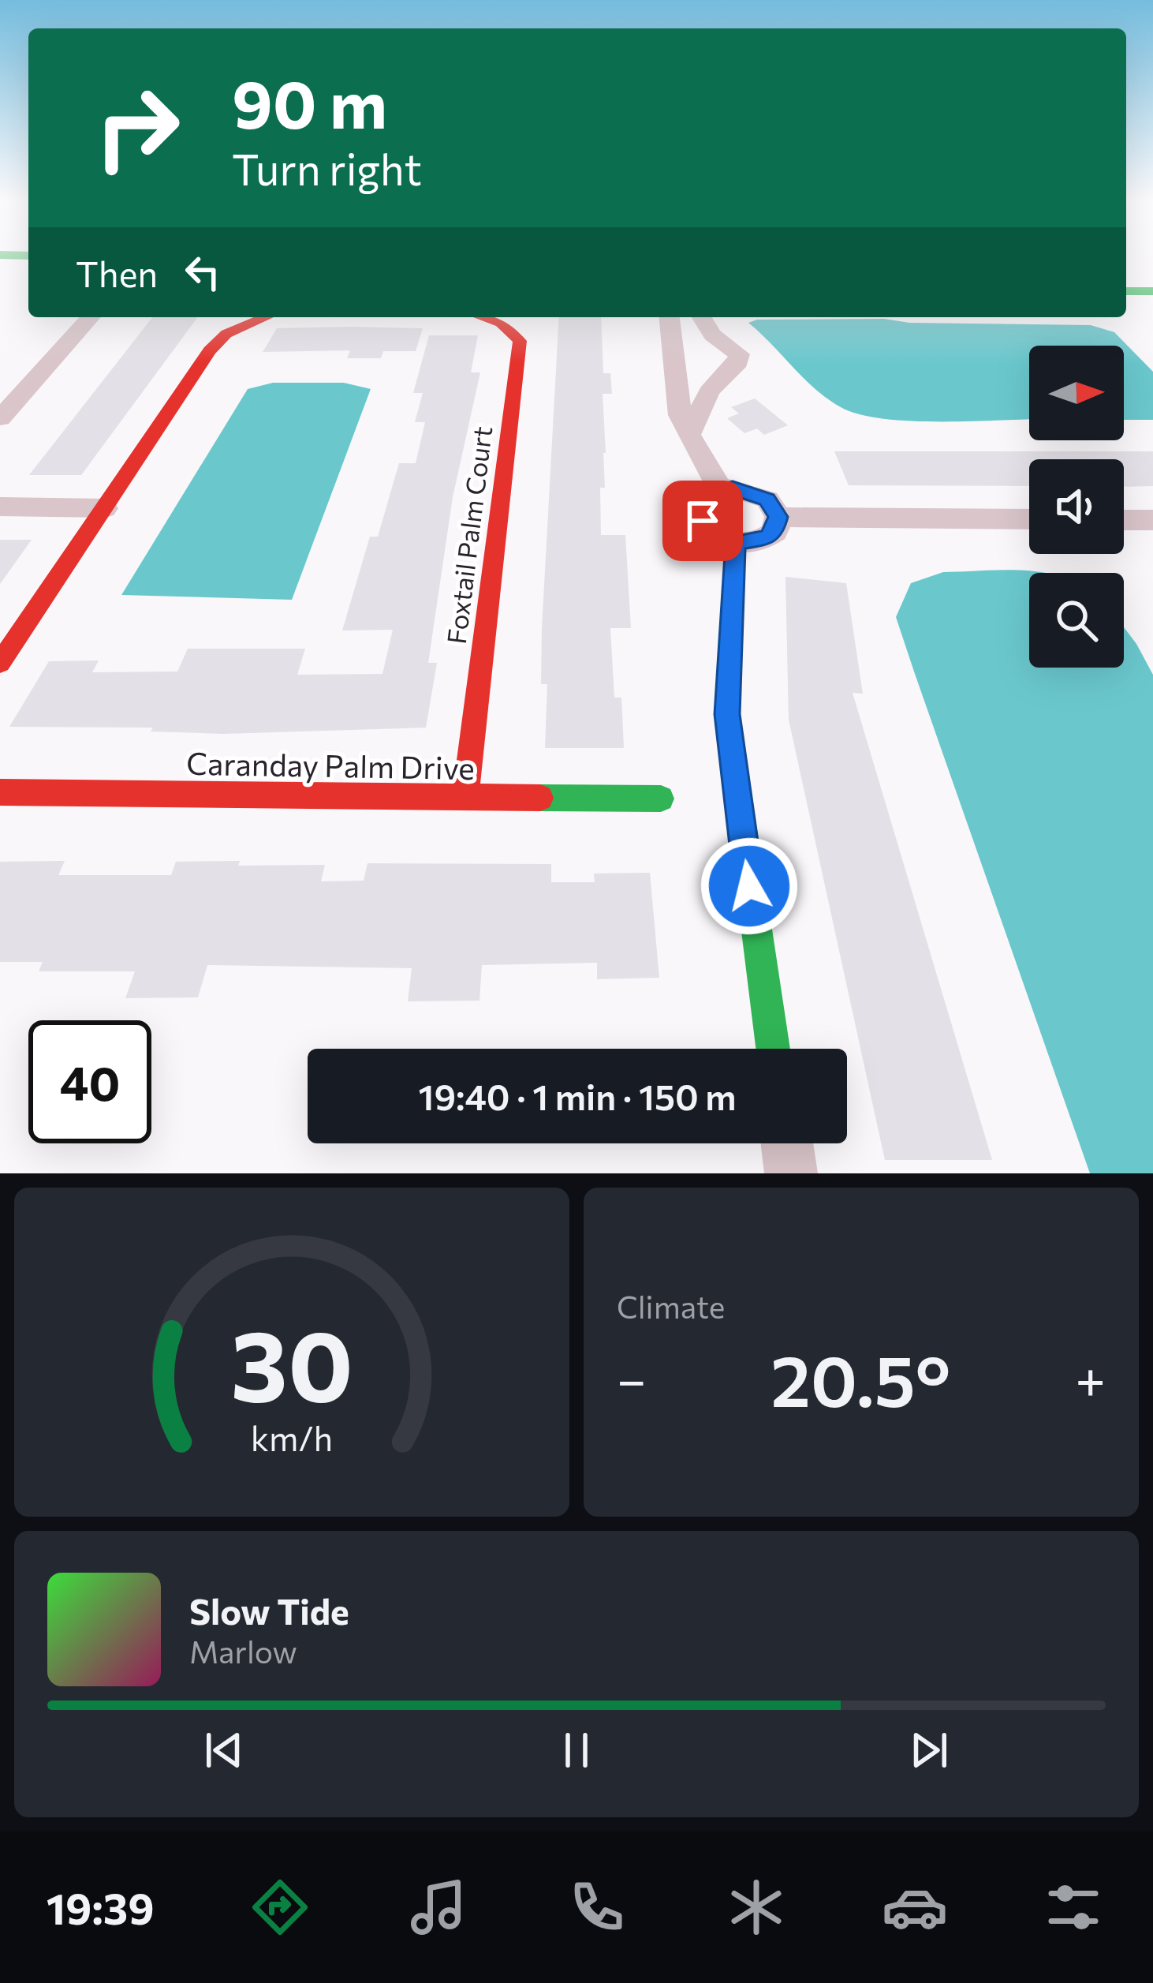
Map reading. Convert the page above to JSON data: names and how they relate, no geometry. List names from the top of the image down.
{
  "streets": {
    "street": ["Foxtail Palm Court", "Caranday Palm Drive"]
  },
  "crossings": [
    ["Foxtail Palm Court", "Caranday Palm Drive"]
  ],
  "north": "right",
  "page": {
    "turn": ["90 m", "Turn right"],
    "then": "Then",
    "limit": "40",
    "trip": "19:40 · 1 min · 150 m",
    "tile": "Climate",
    "heat": ["−", "20.5°", "+"],
    "song": ["Slow Tide", "Marlow"],
    "tabs": "19:39",
    "gauge": ["30", "km/h"]
  }
}
